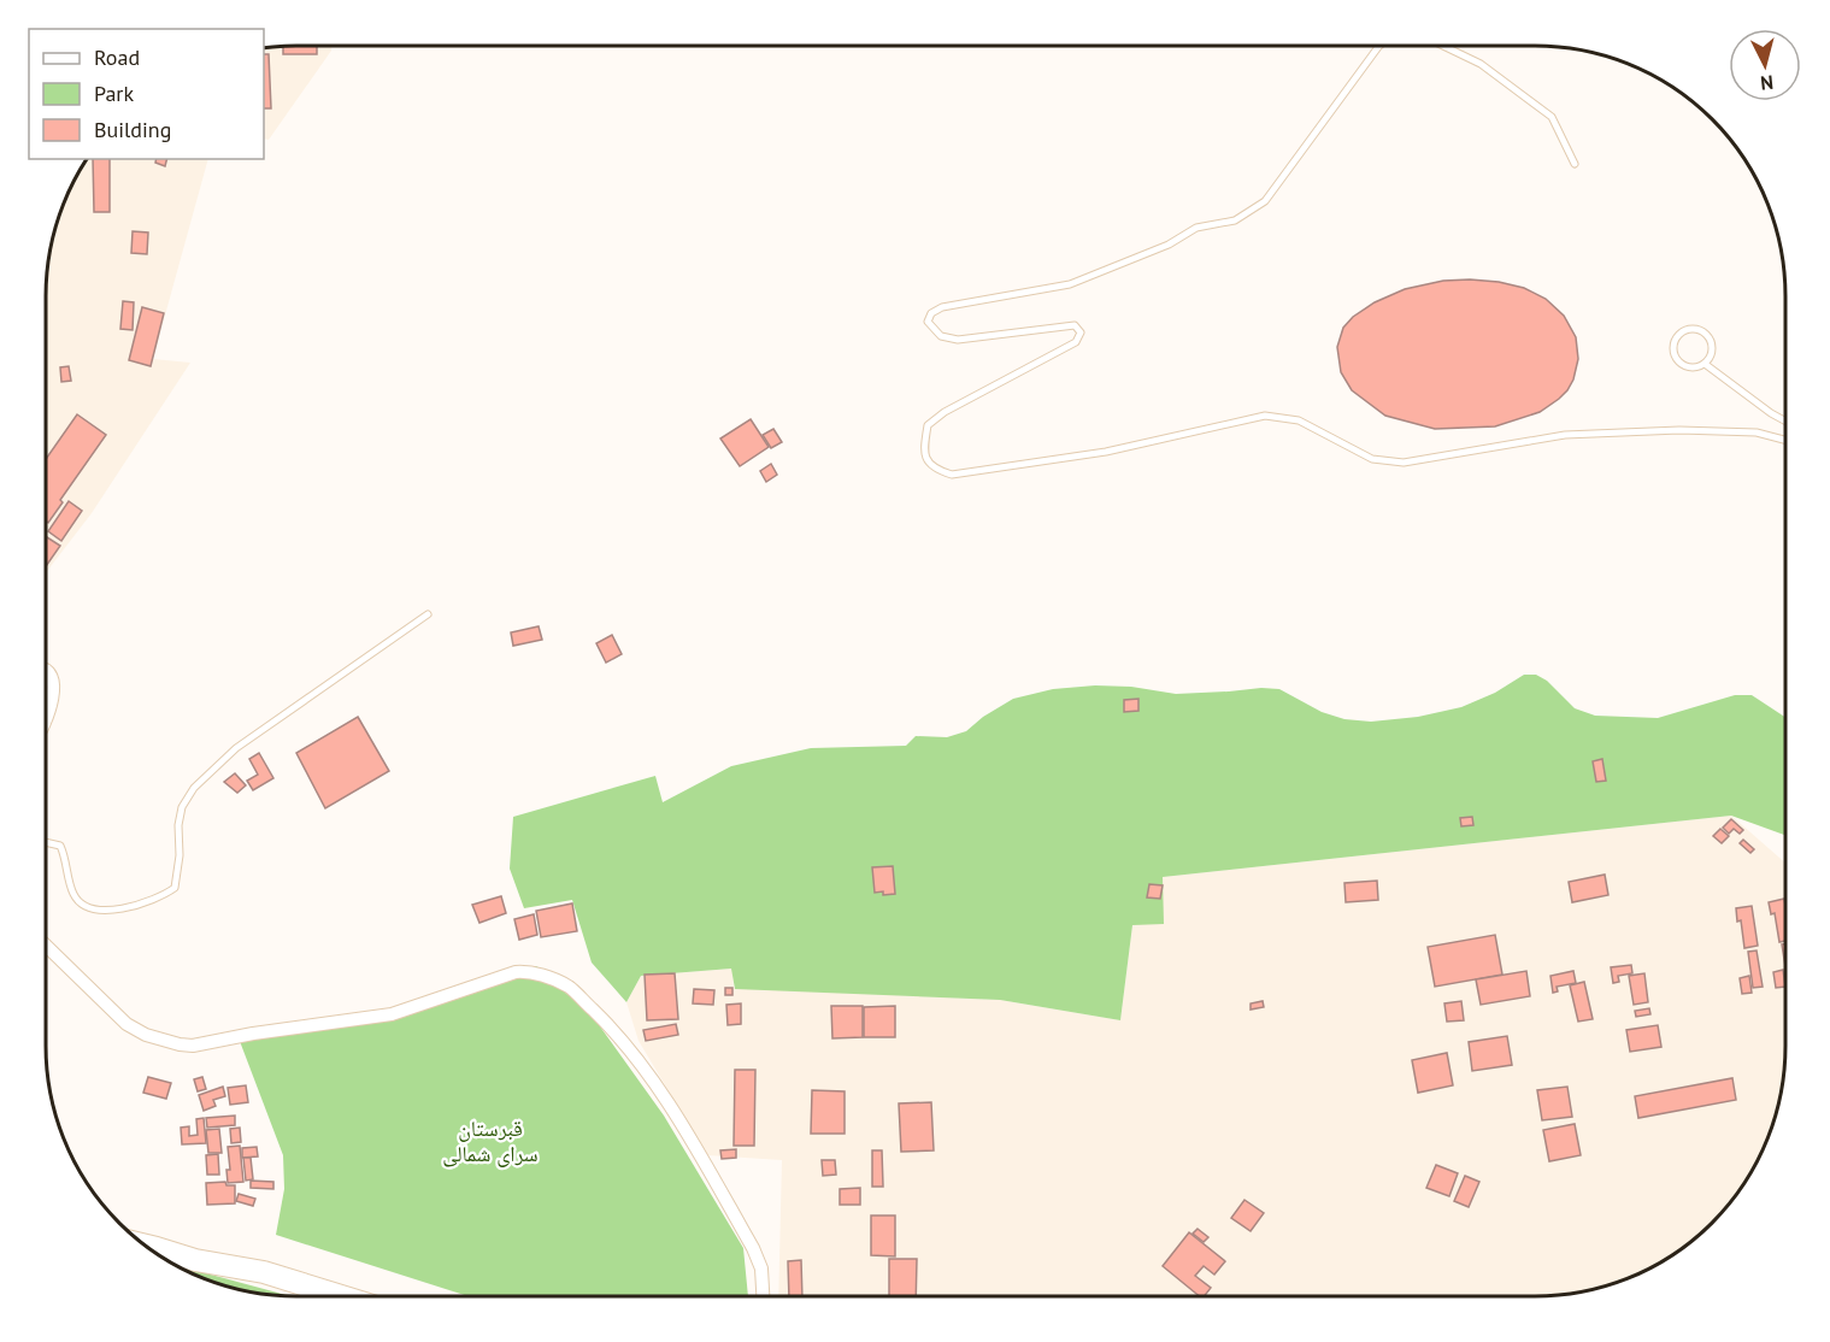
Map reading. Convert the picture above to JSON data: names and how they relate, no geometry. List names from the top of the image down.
{
  "parks": ["قبرستان سرای شمالی"],
  "legend": ["Road", "Park", "Building"],
  "north": "bottom"
}
